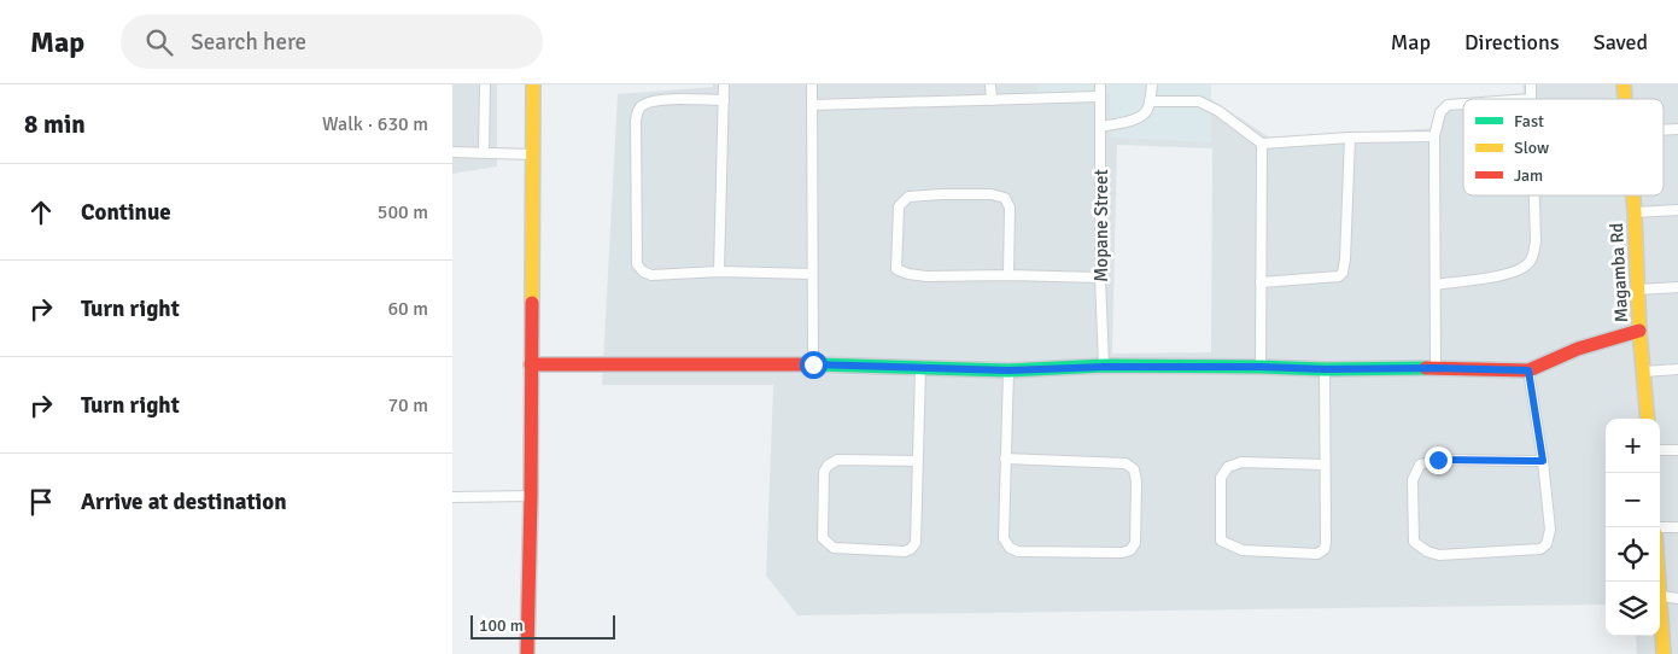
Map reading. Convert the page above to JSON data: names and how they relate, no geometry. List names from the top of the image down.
{
  "streets": {
    "street": ["Mopane Street", "Magamba Rd"]
  },
  "legend": ["Fast", "Slow", "Jam"],
  "scale_bar": "100 m",
  "page": {
    "header": "Map",
    "search": "Search here",
    "nav": ["Map", "Directions", "Saved"],
    "heading": ["8 min", "Walk · 630 m"],
    "list": [
      ["Continue", "500 m"],
      ["Turn right", "60 m"],
      ["Turn right", "70 m"],
      "Arrive at destination"
    ],
    "map_buttons": ["+", "−"],
    "scale": "100 m"
  }
}
